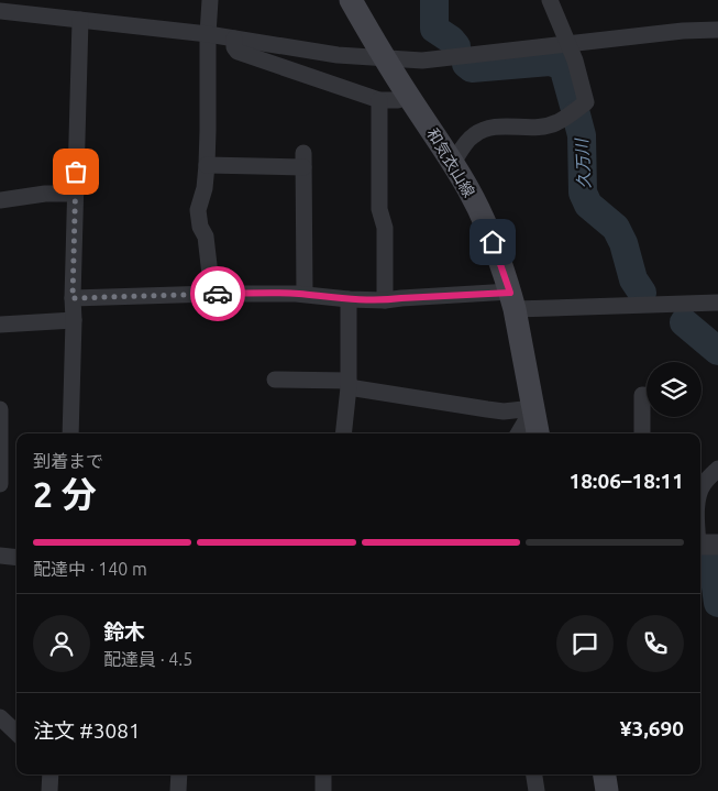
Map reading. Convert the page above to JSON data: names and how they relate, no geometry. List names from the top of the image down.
{
  "streets": {
    "main road": ["和気衣山線"]
  },
  "water": ["久万川"],
  "page": {
    "heading": ["2 分", "到着まで", "18:06–18:11"],
    "panel": [
      "鈴木",
      "配達員 · 4.5",
      "注文 #3081",
      "¥3,690"
    ],
    "bar": "配達中 · 140 m"
  }
}
